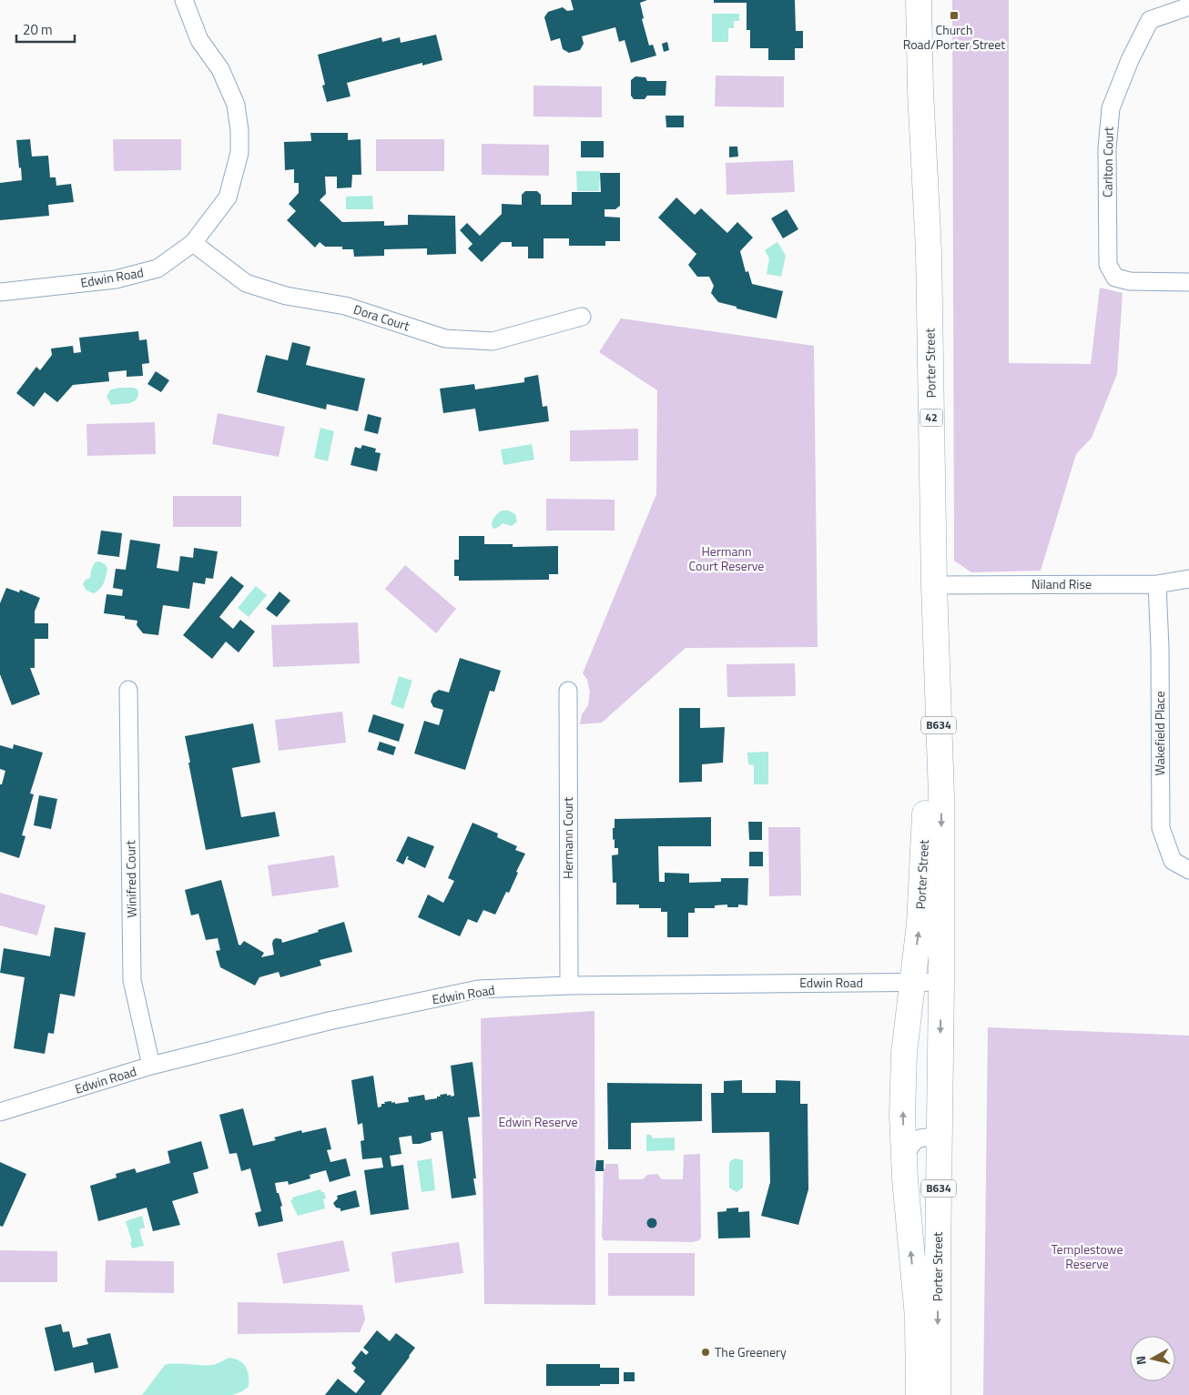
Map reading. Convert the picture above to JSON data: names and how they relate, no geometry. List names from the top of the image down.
{
  "streets": {
    "main road": ["Porter Street", "42", "B634"],
    "street": [
      "Carlton Court",
      "Edwin Road",
      "Dora Court",
      "Niland Rise",
      "Wakefield Place",
      "Hermann Court",
      "Winifred Court"
    ]
  },
  "crossings": [
    ["Edwin Road", "Dora Court"],
    ["Edwin Road", "Porter Street"],
    ["Edwin Road", "Hermann Court"],
    ["Edwin Road", "Winifred Court"],
    ["Porter Street", "Niland Rise"],
    ["Niland Rise", "Wakefield Place"]
  ],
  "parks": ["Hermann Court Reserve", "Edwin Reserve", "Templestowe Reserve"],
  "places": {
    "transit": ["Church Road/Porter Street"],
    "other": ["The Greenery"]
  },
  "scale_bar": "20 m",
  "north": "left"
}
